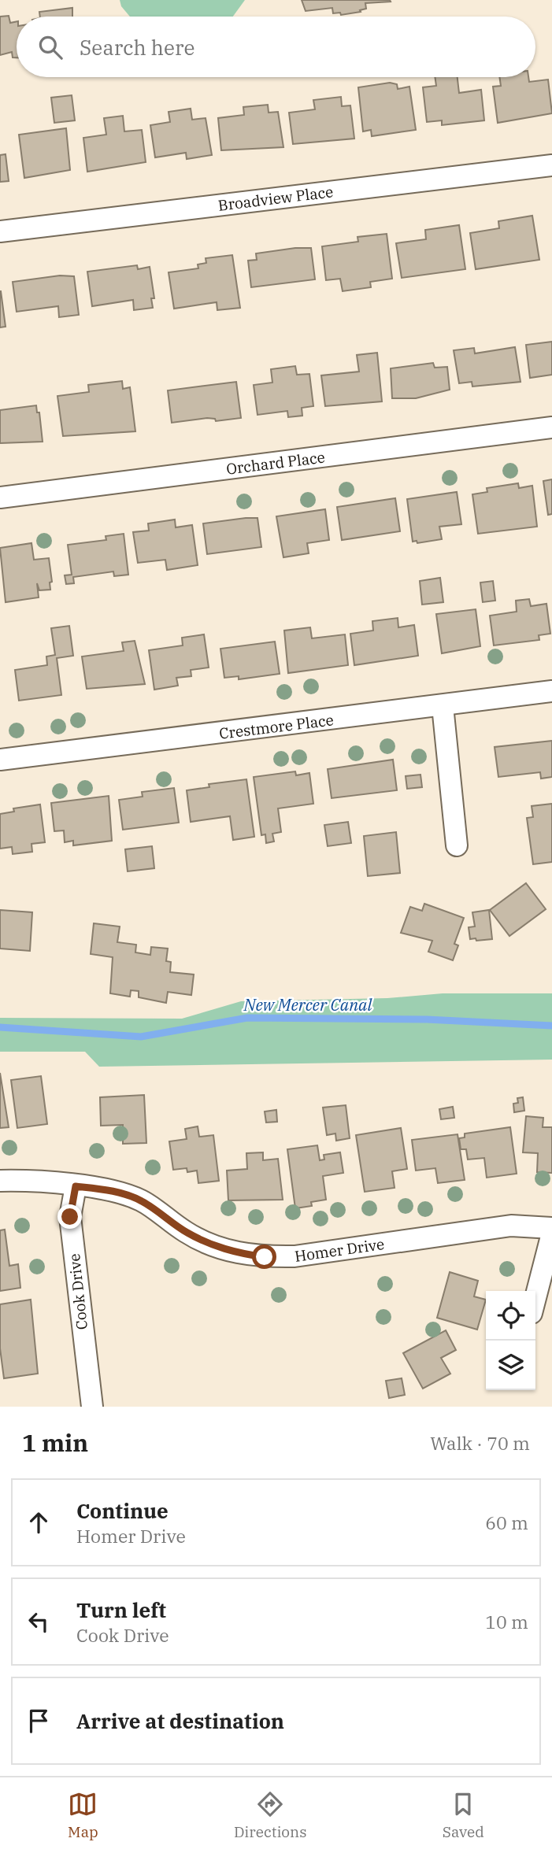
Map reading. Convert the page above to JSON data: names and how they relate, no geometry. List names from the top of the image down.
{
  "streets": {
    "street": [
      "Broadview Place",
      "Orchard Place",
      "Crestmore Place",
      "Homer Drive",
      "Cook Drive"
    ]
  },
  "crossings": [
    ["Homer Drive", "Cook Drive"]
  ],
  "water": ["New Mercer Canal"],
  "page": {
    "search": "Search here",
    "heading": ["1 min", "Walk · 70 m"],
    "list": [
      ["Continue", "Homer Drive", "60 m"],
      ["Turn left", "Cook Drive", "10 m"],
      "Arrive at destination"
    ],
    "nav": ["Map", "Directions", "Saved"]
  }
}
